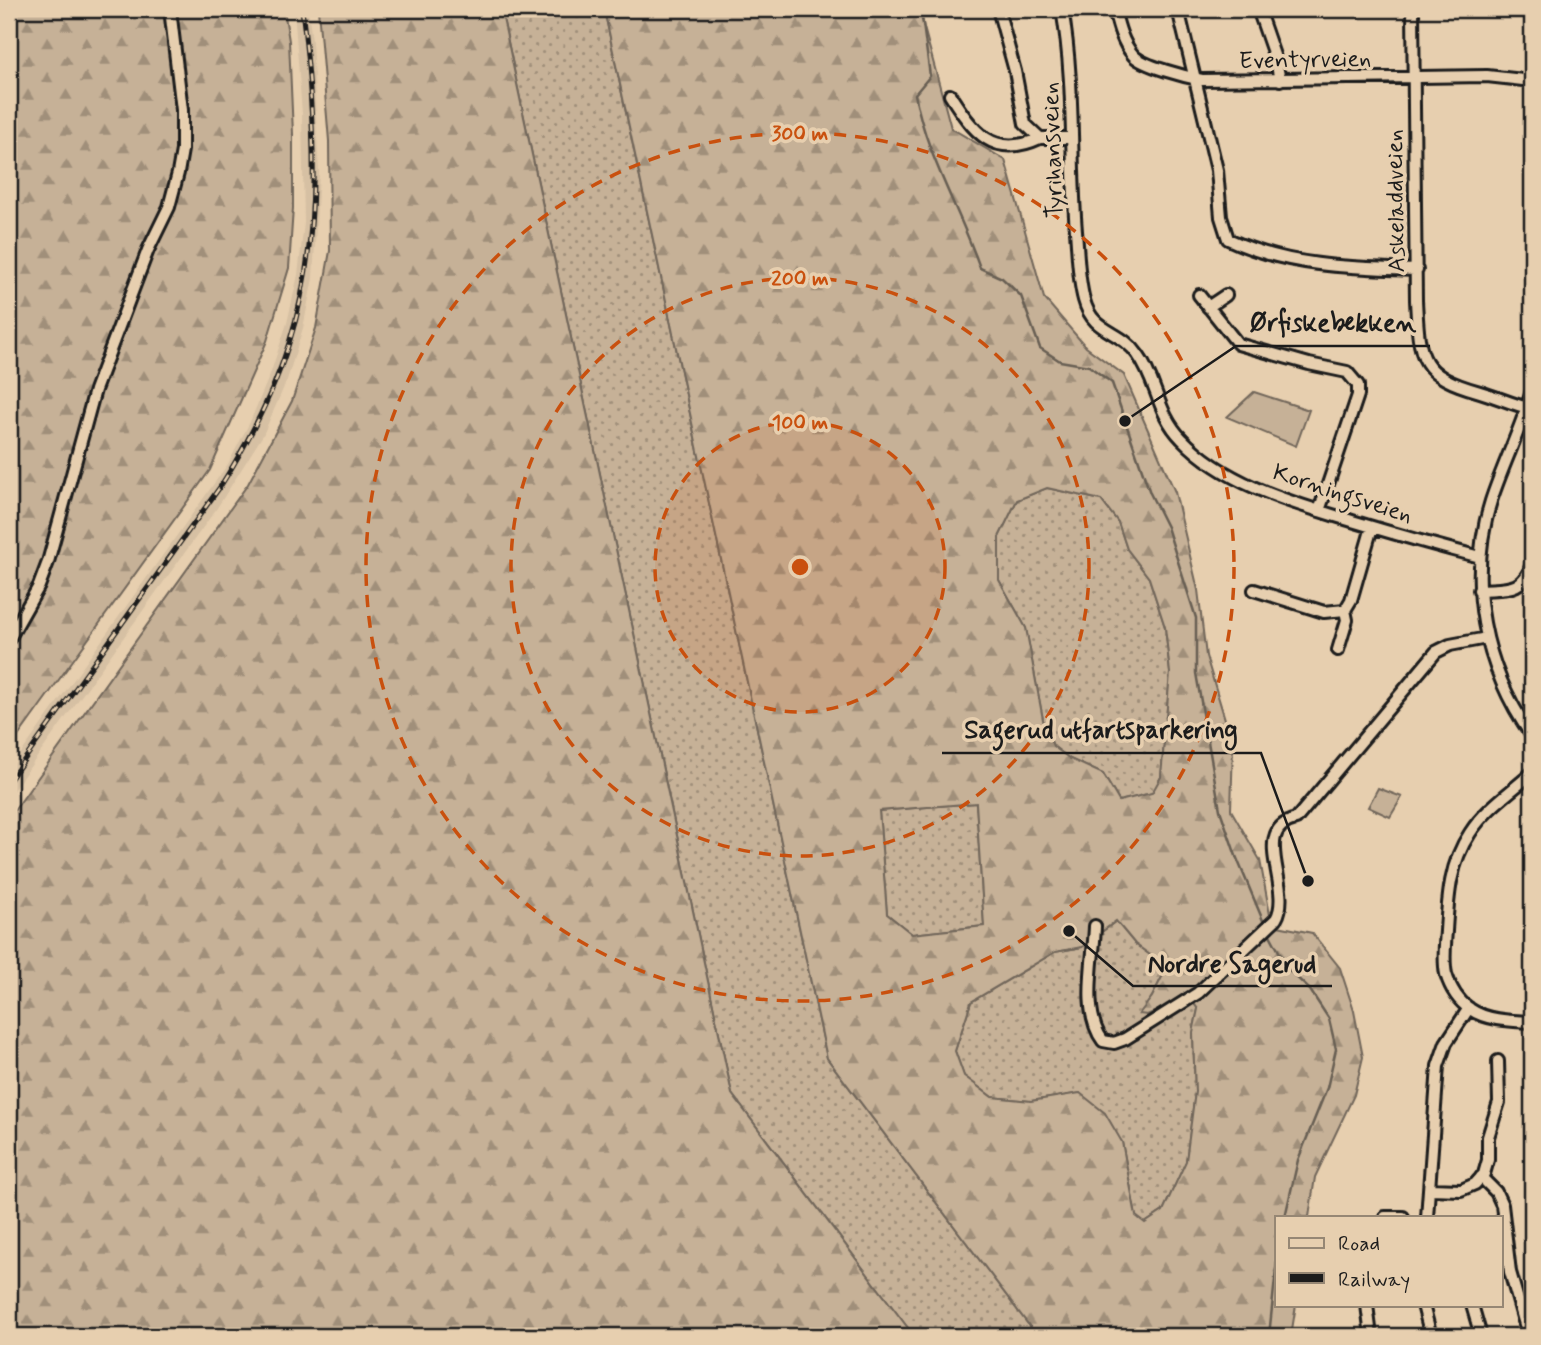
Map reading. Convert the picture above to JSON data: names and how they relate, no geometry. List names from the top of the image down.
{
  "streets": {
    "street": [
      "Eventyrveien",
      "Tyrihansveien",
      "Askeladdveien",
      "Korningsveien"
    ]
  },
  "crossings": [
    ["Eventyrveien", "Askeladdveien"],
    ["Tyrihansveien", "Korningsveien"]
  ],
  "places": ["Ørfiskebekken", "Sagerud utfartsparkering", "Nordre Sagerud"],
  "legend": ["Road", "Railway"],
  "rings": ["300 m", "200 m", "100 m"]
}
